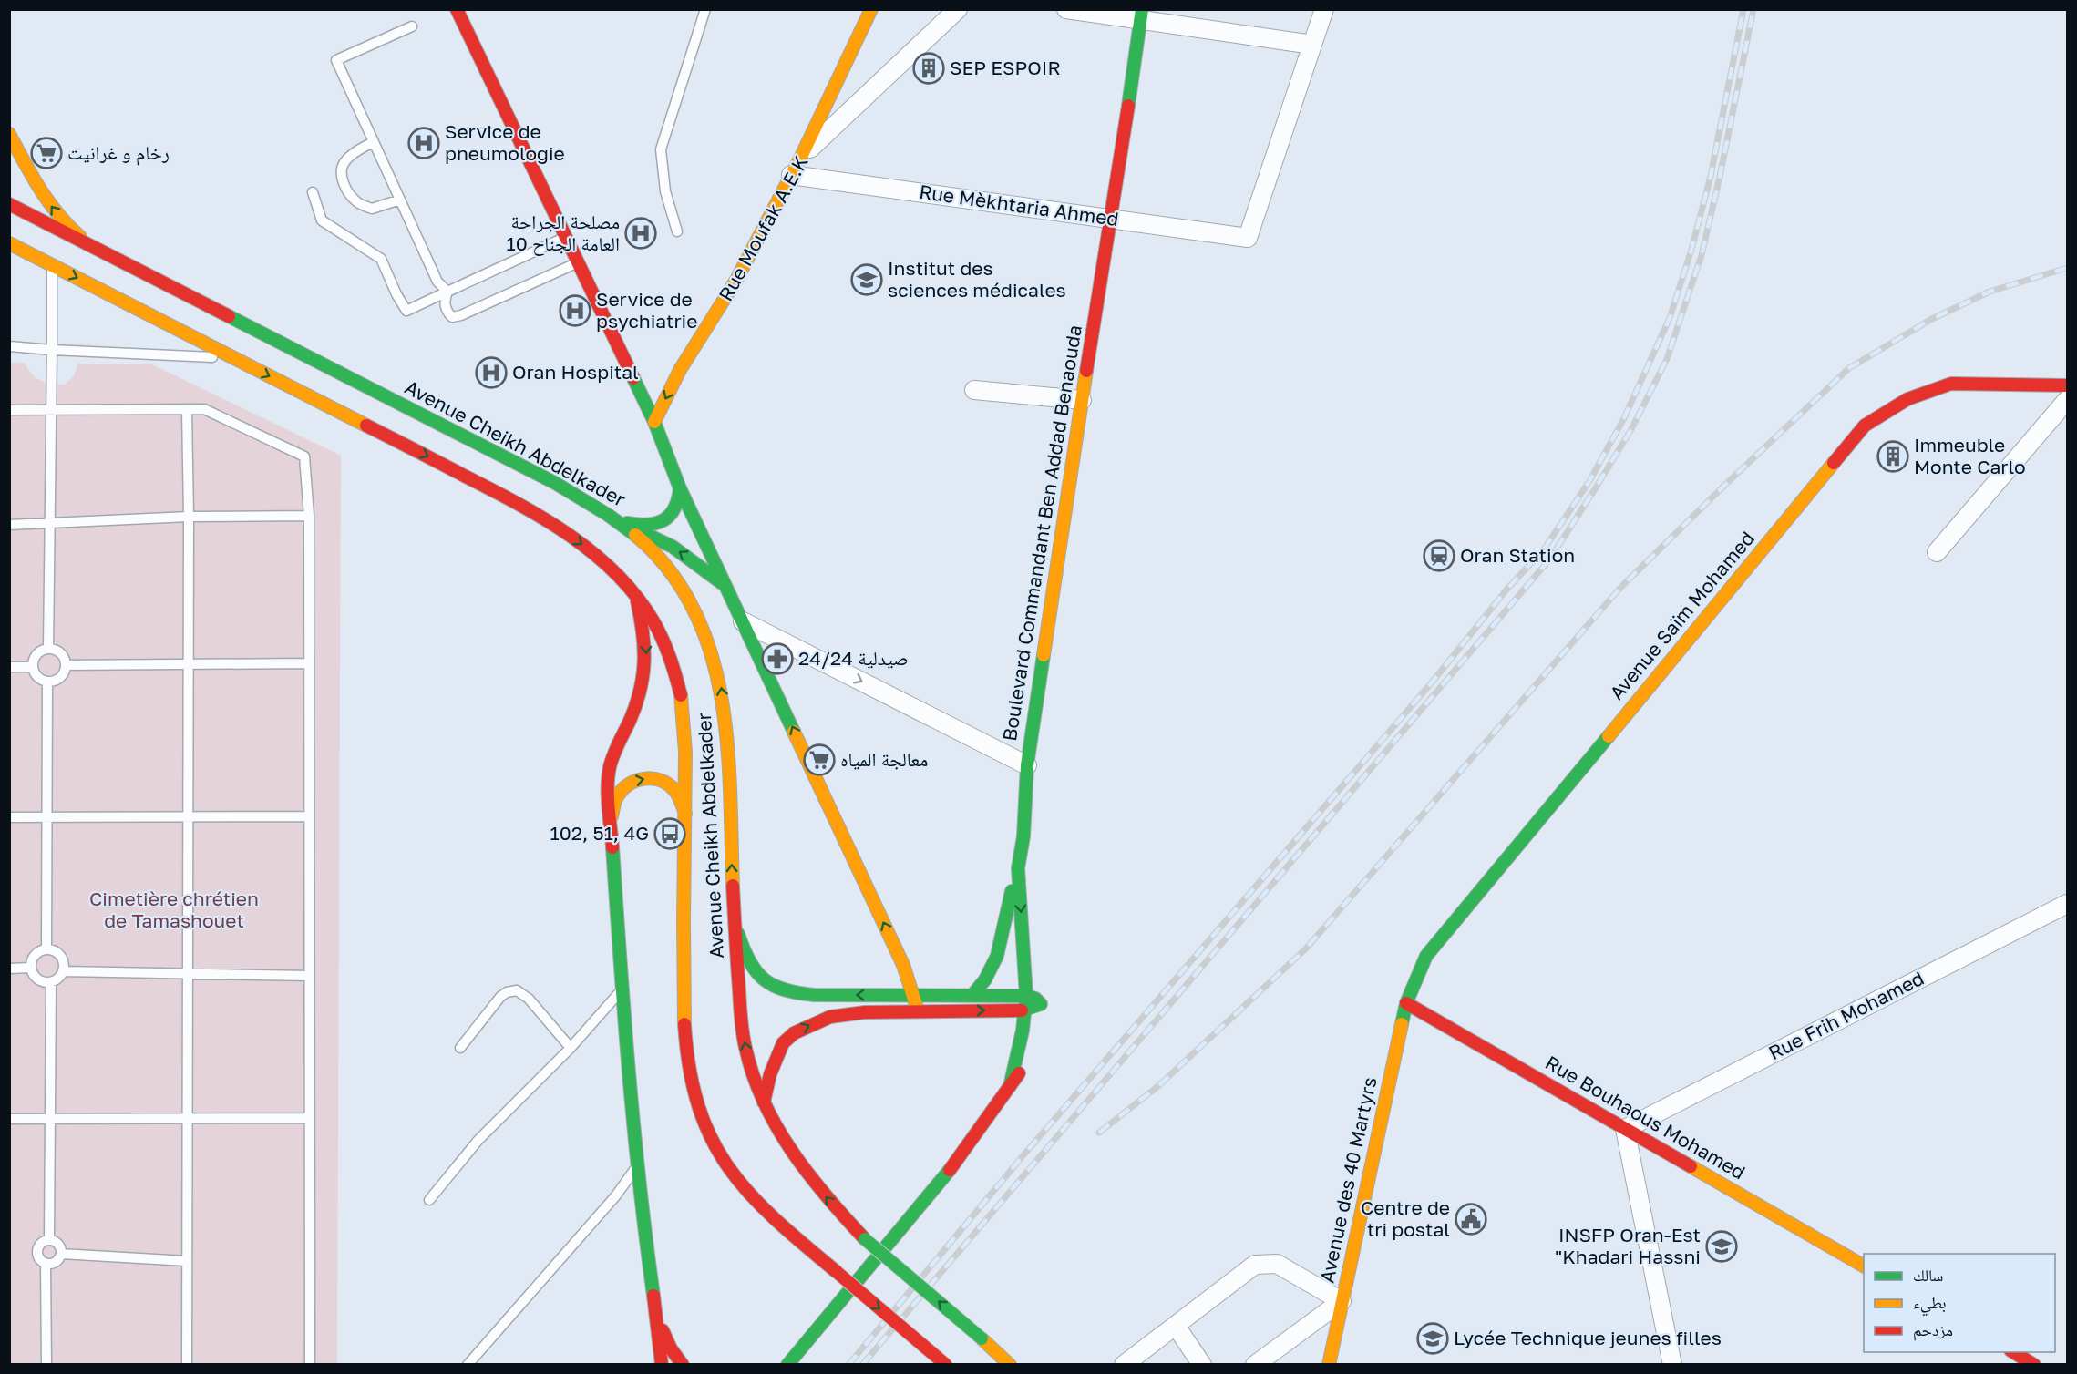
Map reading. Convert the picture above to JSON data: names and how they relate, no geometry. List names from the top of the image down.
{
  "streets": {
    "main road": [
      "Rue Moufak A.E.K",
      "Avenue Cheikh Abdelkader",
      "Boulevard Commandant Ben Addad Benaouda",
      "Avenue Saïm Mohamed",
      "Rue Bouhaous Mohamed",
      "Avenue des 40 Martyrs"
    ],
    "street": ["Rue Mèkhtaria Ahmed", "Rue Frih Mohamed"]
  },
  "crossings": [
    ["Rue Mèkhtaria Ahmed", "Rue Moufak A.E.K"],
    ["Rue Mèkhtaria Ahmed", "Boulevard Commandant Ben Addad Benaouda"],
    ["Avenue Saïm Mohamed", "Rue Bouhaous Mohamed"],
    ["Avenue Saïm Mohamed", "Avenue des 40 Martyrs"],
    ["Rue Frih Mohamed", "Rue Bouhaous Mohamed"],
    ["Rue Bouhaous Mohamed", "Avenue des 40 Martyrs"]
  ],
  "parks": ["Cimetière chrétien de Tamashouet"],
  "places": {
    "building": ["SEP ESPOIR", "Immeuble Monte Carlo"],
    "hospital": [
      "Service de pneumologie",
      "مصلحة الجراحة العامة الجناح 10",
      "Service de psychiatrie",
      "Oran Hospital"
    ],
    "supermarket": ["رخام و غرانيت", "معالجة المياه"],
    "school or university": ["Institut des sciences médicales", "INSFP Oran-Est \"Khadari Hassni", "Lycée Technique jeunes filles"],
    "station": ["Oran Station"],
    "pharmacy": ["صيدلية 24/24"],
    "bus stop": ["102, 51, 4G"],
    "public building": ["Centre de tri postal"]
  },
  "legend": ["سالك", "بطيء", "مزدحم"]
}
